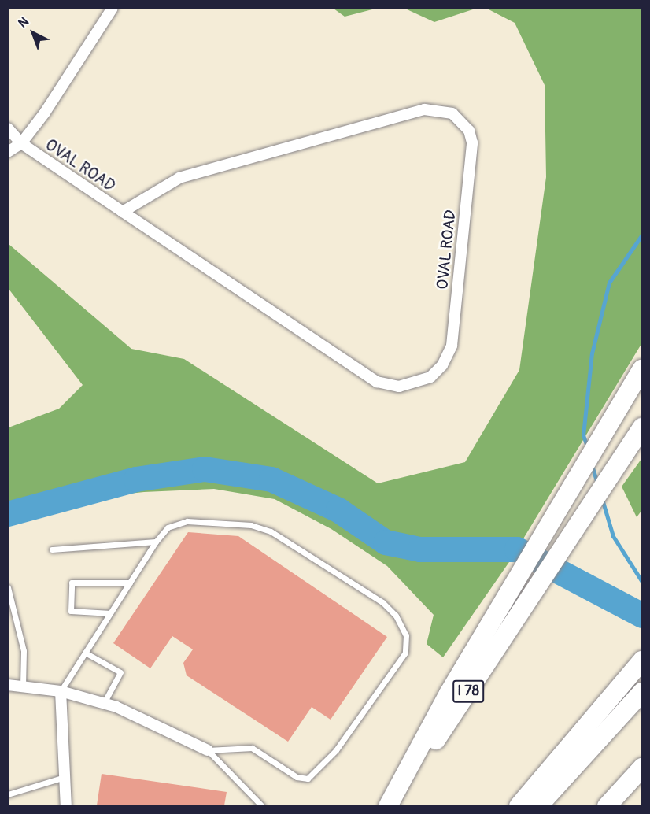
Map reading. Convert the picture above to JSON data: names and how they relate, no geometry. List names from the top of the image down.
{
  "streets": {
    "highway": ["I 78"],
    "street": ["OVAL ROAD"]
  },
  "north": "top left"
}
